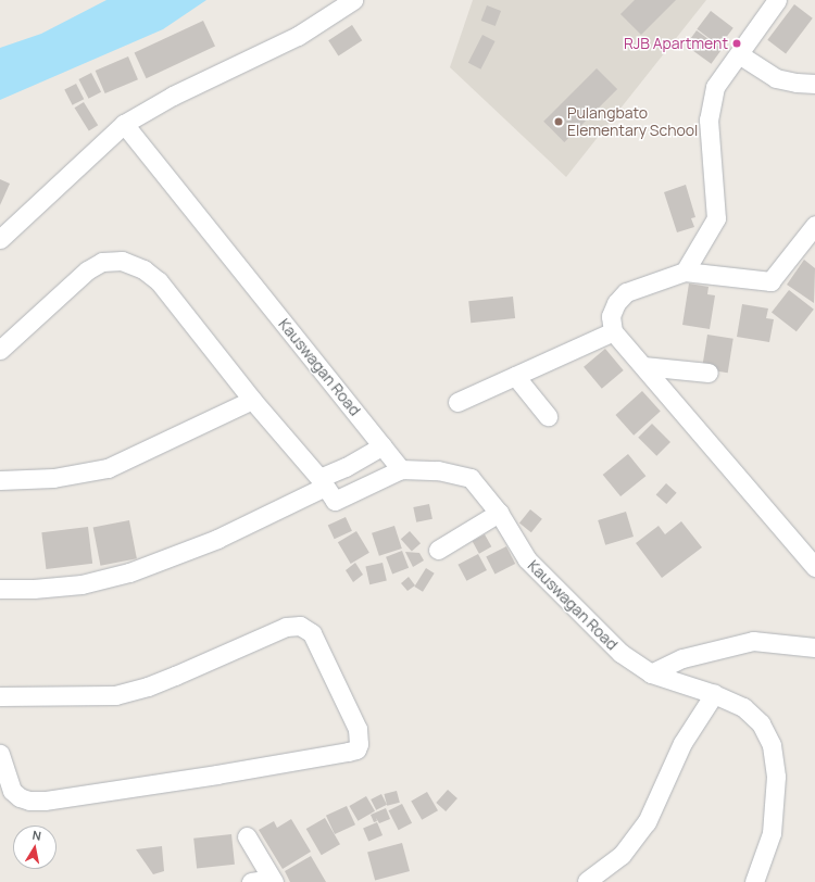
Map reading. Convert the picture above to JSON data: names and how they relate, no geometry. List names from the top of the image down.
{
  "streets": {
    "street": ["Kauswagan Road"]
  },
  "places": ["RJB Apartment", "Pulangbato Elementary School"],
  "north": "top"
}
